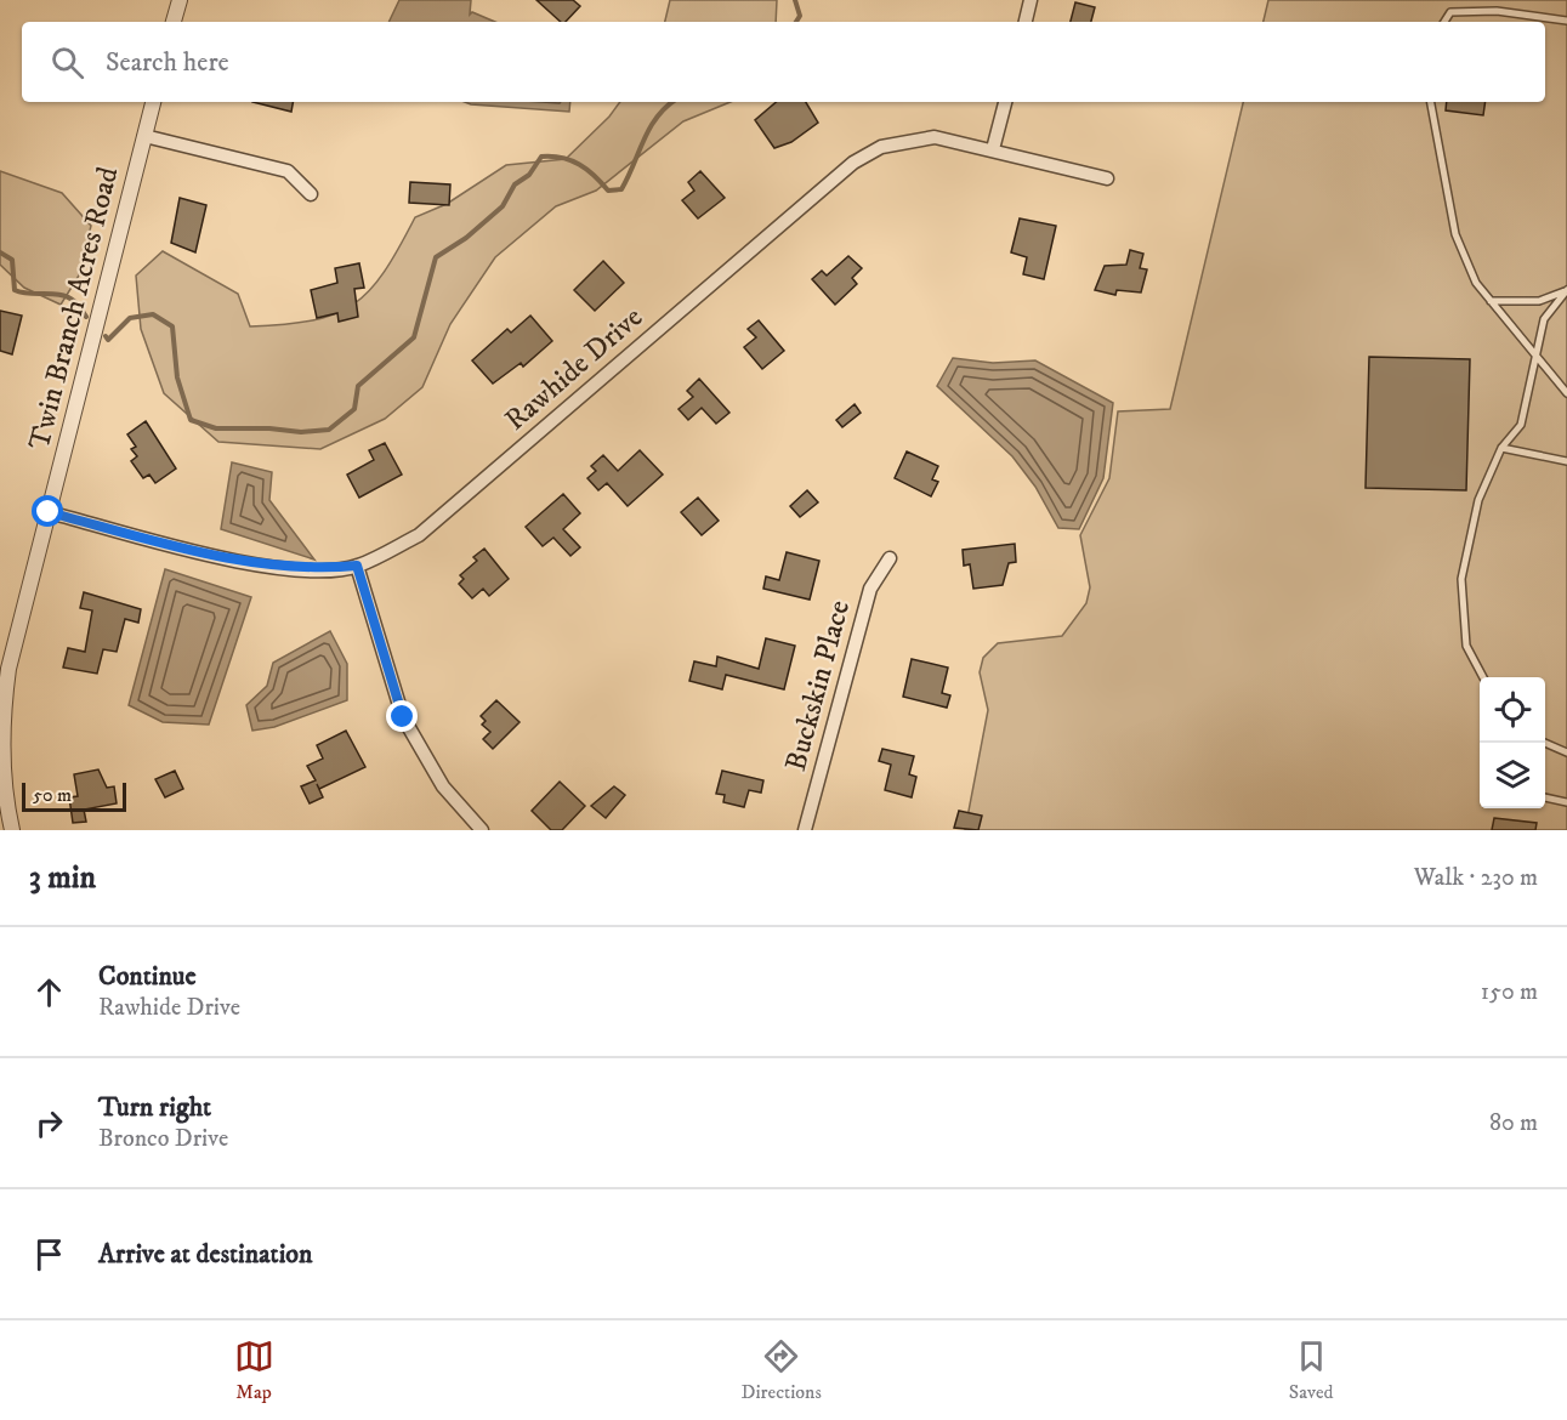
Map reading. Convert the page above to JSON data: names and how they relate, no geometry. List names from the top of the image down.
{
  "streets": {
    "street": ["Twin Branch Acres Road", "Rawhide Drive", "Buckskin Place"]
  },
  "crossings": [
    ["Twin Branch Acres Road", "Rawhide Drive"]
  ],
  "scale_bar": "50 m",
  "page": {
    "search": "Search here",
    "scale": "50 m",
    "heading": ["3 min", "Walk · 230 m"],
    "list": [
      ["Continue", "Rawhide Drive", "150 m"],
      ["Turn right", "Bronco Drive", "80 m"],
      "Arrive at destination"
    ],
    "nav": ["Map", "Directions", "Saved"]
  }
}
